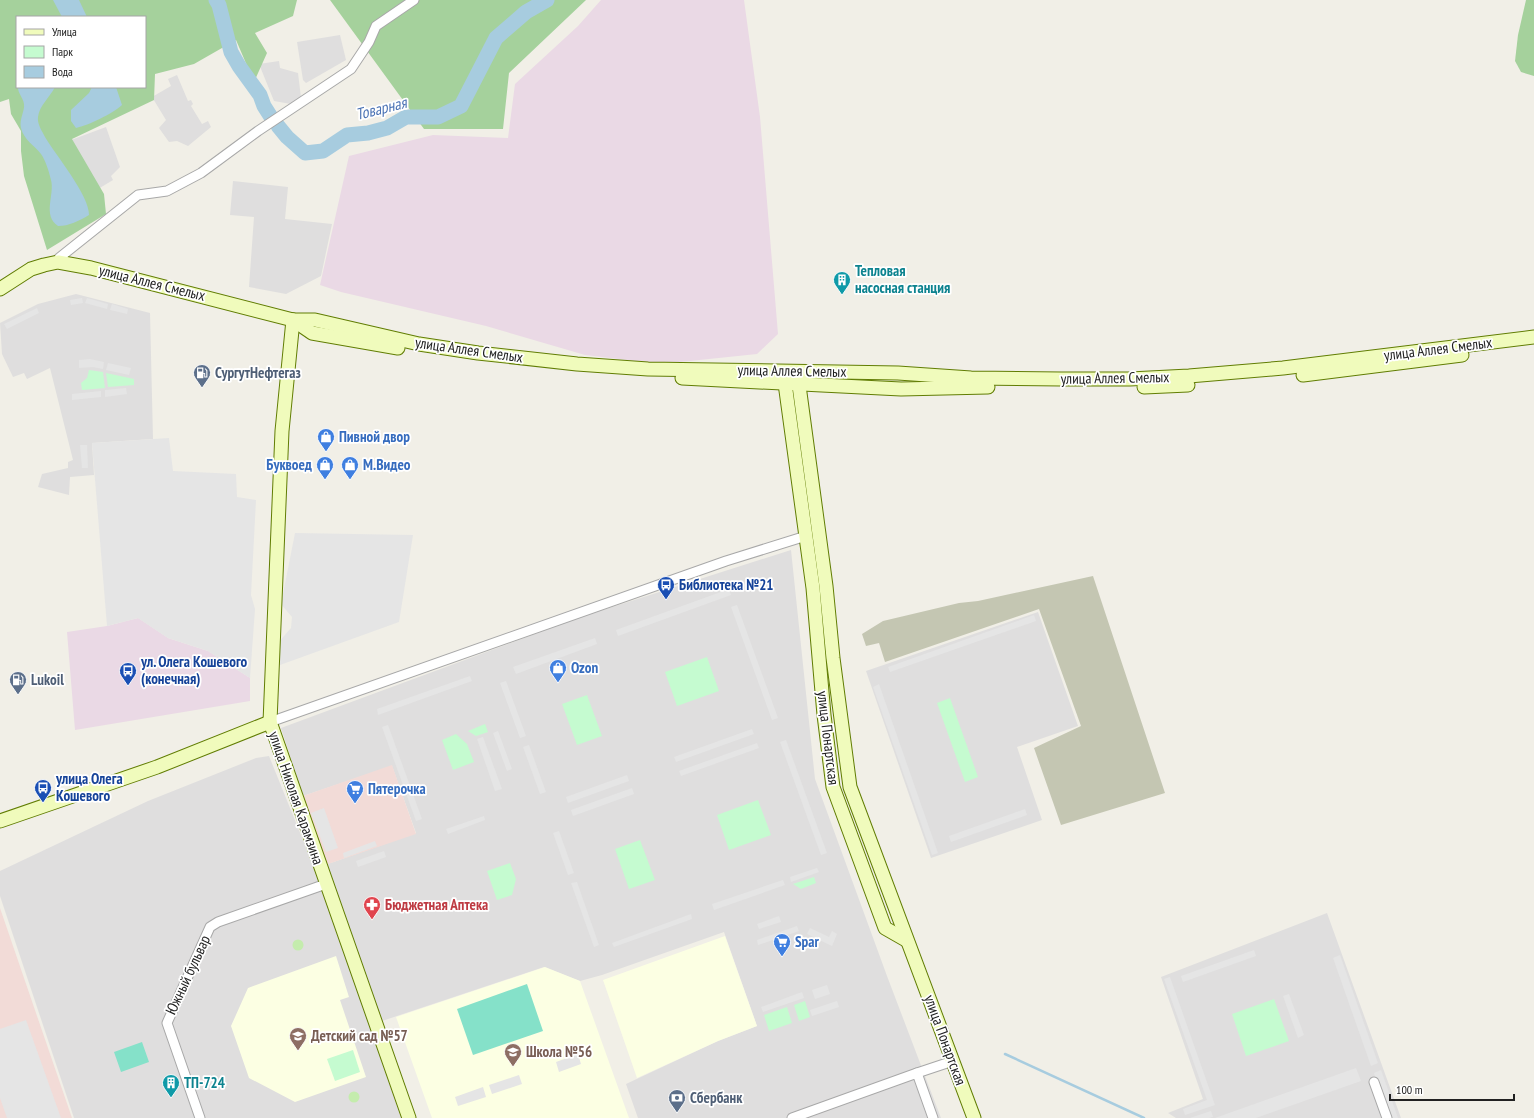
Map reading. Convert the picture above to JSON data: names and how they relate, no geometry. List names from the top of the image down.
{
  "streets": {
    "main road": ["улица Аллея Смелых", "улица Понартская", "улица Николая Карамзина"],
    "street": ["Южный бульвар"]
  },
  "crossings": [
    ["улица Аллея Смелых", "улица Понартская"],
    ["улица Аллея Смелых", "улица Николая Карамзина"],
    ["улица Николая Карамзина", "Южный бульвар"]
  ],
  "water": ["Товарная"],
  "places": {
    "building": ["Тепловая насосная станция", "ТП-724"],
    "fuel station": ["СургутНефтегаз", "Lukoil"],
    "shop": [
      "Пивной двор",
      "Буквоед",
      "M.Видео",
      "Ozon"
    ],
    "bus stop": ["Библиотека №21", "ул. Олега Кошевого (конечная)", "улица Олега Кошевого"],
    "supermarket": ["Пятерочка", "Spar"],
    "pharmacy": ["Бюджетная Аптека"],
    "school or university": ["Детский сад №57", "Школа №56"],
    "bank": ["Сбербанк"]
  },
  "legend": ["Улица", "Парк", "Вода"],
  "scale_bar": "100 m"
}
